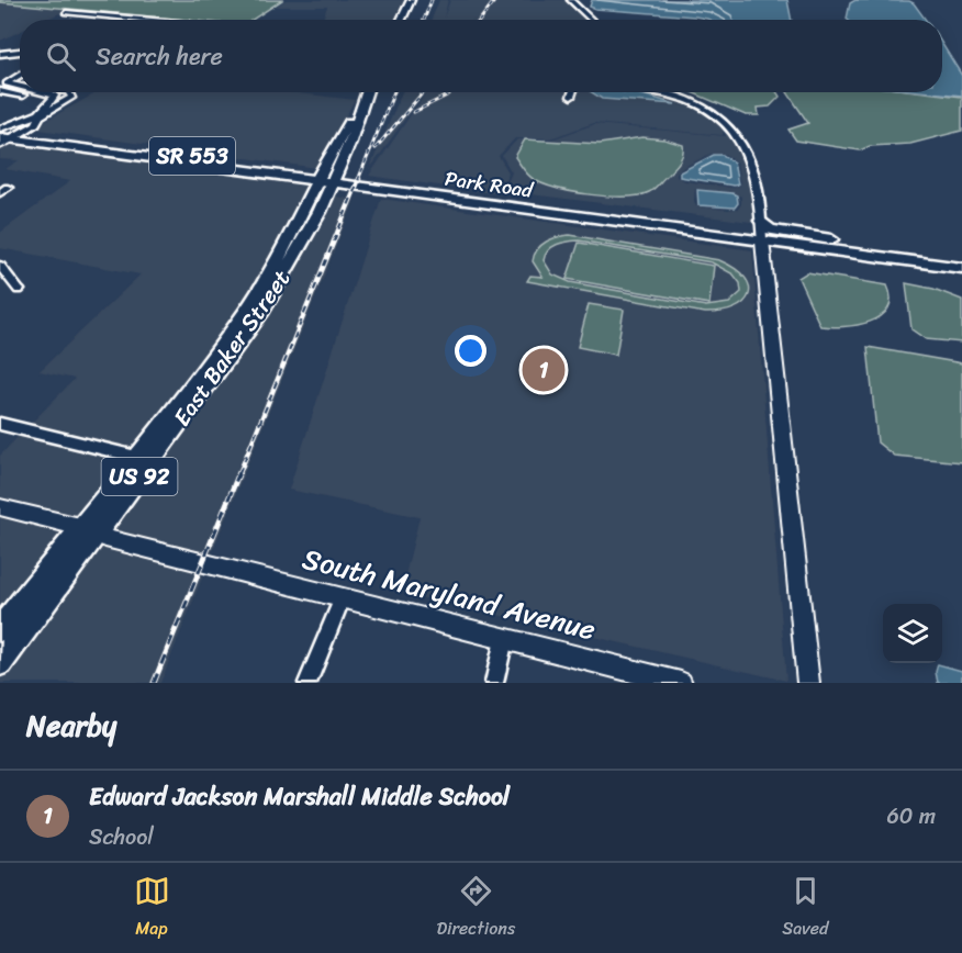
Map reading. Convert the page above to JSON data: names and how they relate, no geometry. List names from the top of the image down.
{
  "streets": {
    "main road": [
      "SR 553",
      "Park Road",
      "East Baker Street",
      "US 92"
    ],
    "street": ["South Maryland Avenue"]
  },
  "crossings": [
    ["SR 553", "Park Road"],
    ["Park Road", "East Baker Street"],
    ["Park Road", "US 92"],
    ["East Baker Street", "US 92"],
    ["East Baker Street", "South Maryland Avenue"]
  ],
  "page": {
    "search": "Search here",
    "pins": "1",
    "heading": "Nearby",
    "list": [
      {
        "mark": "1",
        "name": "Edward Jackson Marshall Middle School",
        "note": "School",
        "value": "60 m"
      }
    ],
    "nav": ["Map", "Directions", "Saved"]
  }
}
